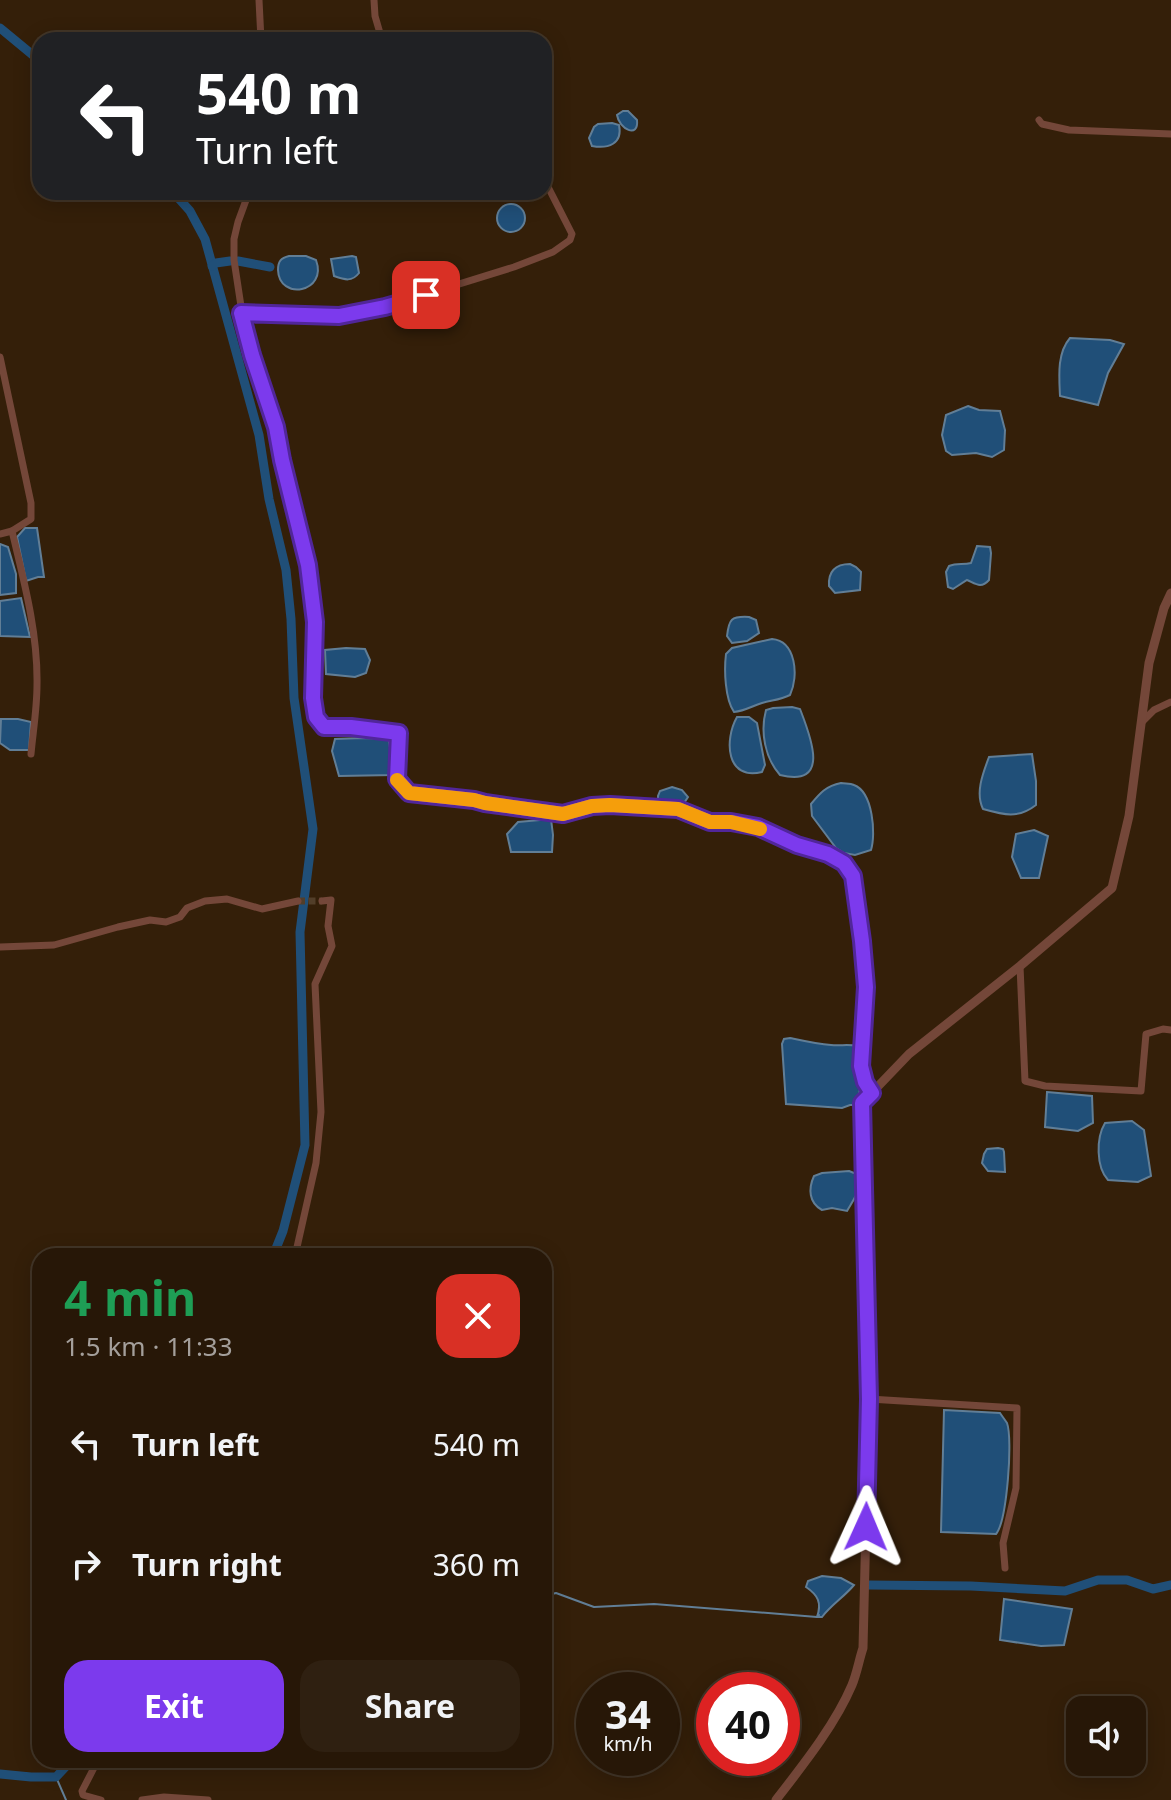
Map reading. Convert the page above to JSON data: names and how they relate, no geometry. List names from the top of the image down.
{
  "page": {
    "turn": ["540 m", "Turn left"],
    "heading": ["4 min", "1.5 km · 11:33"],
    "list": [
      {
        "name": "Turn left",
        "value": "540 m"
      },
      {
        "name": "Turn right",
        "value": "360 m"
      }
    ],
    "buttons": ["Exit", "Share"],
    "speed": "34 km/h",
    "limit": "40"
  }
}
